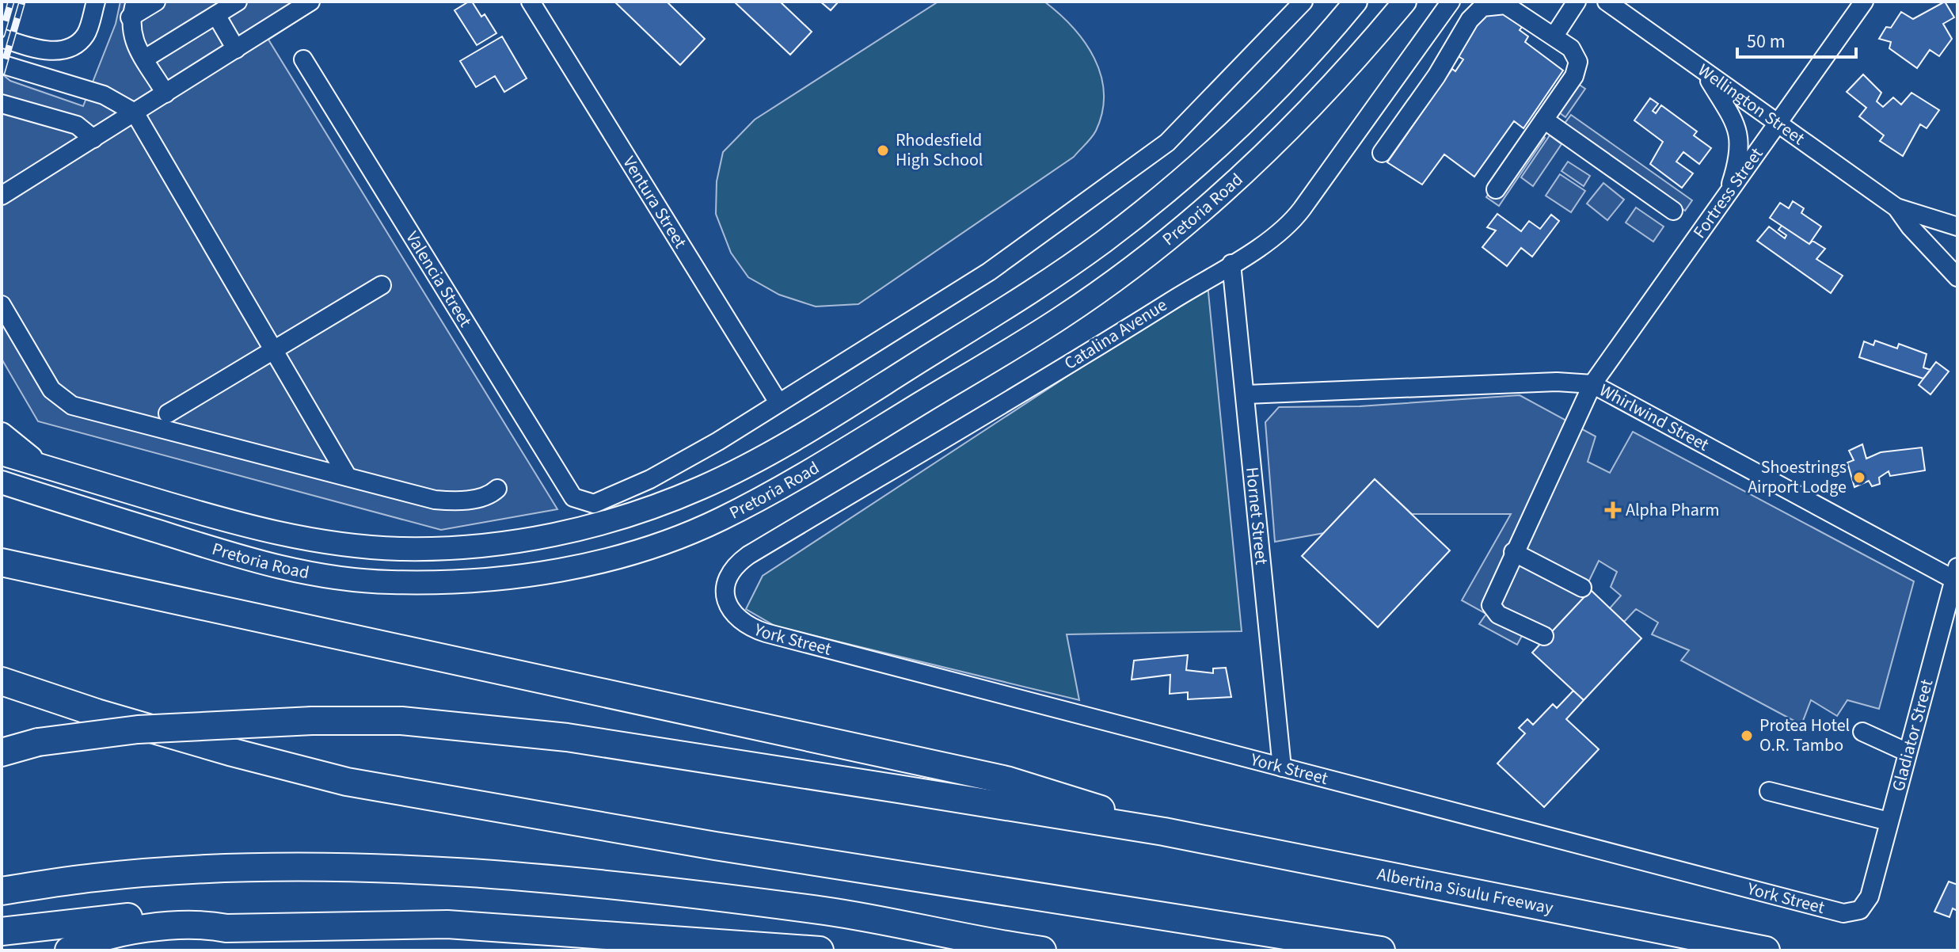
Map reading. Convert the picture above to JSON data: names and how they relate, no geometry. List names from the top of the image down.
{
  "streets": {
    "highway": ["Albertina Sisulu Freeway"],
    "main road": ["Pretoria Road"],
    "street": [
      "Wellington Street",
      "Fortress Street",
      "Ventura Street",
      "Valencia Street",
      "Catalina Avenue",
      "Whirlwind Street",
      "Hornet Street",
      "York Street",
      "Gladiator Street"
    ]
  },
  "crossings": [
    ["Wellington Street", "Fortress Street"],
    ["Fortress Street", "Whirlwind Street"],
    ["Ventura Street", "Valencia Street"],
    ["Catalina Avenue", "Hornet Street"],
    ["Catalina Avenue", "York Street"],
    ["Whirlwind Street", "Hornet Street"],
    ["Whirlwind Street", "Gladiator Street"],
    ["Hornet Street", "York Street"],
    ["York Street", "Gladiator Street"]
  ],
  "places": {
    "other": ["Rhodesfield High School", "Shoestrings Airport Lodge", "Protea Hotel O.R. Tambo"],
    "health": ["Alpha Pharm"]
  },
  "scale_bar": "50 m"
}
